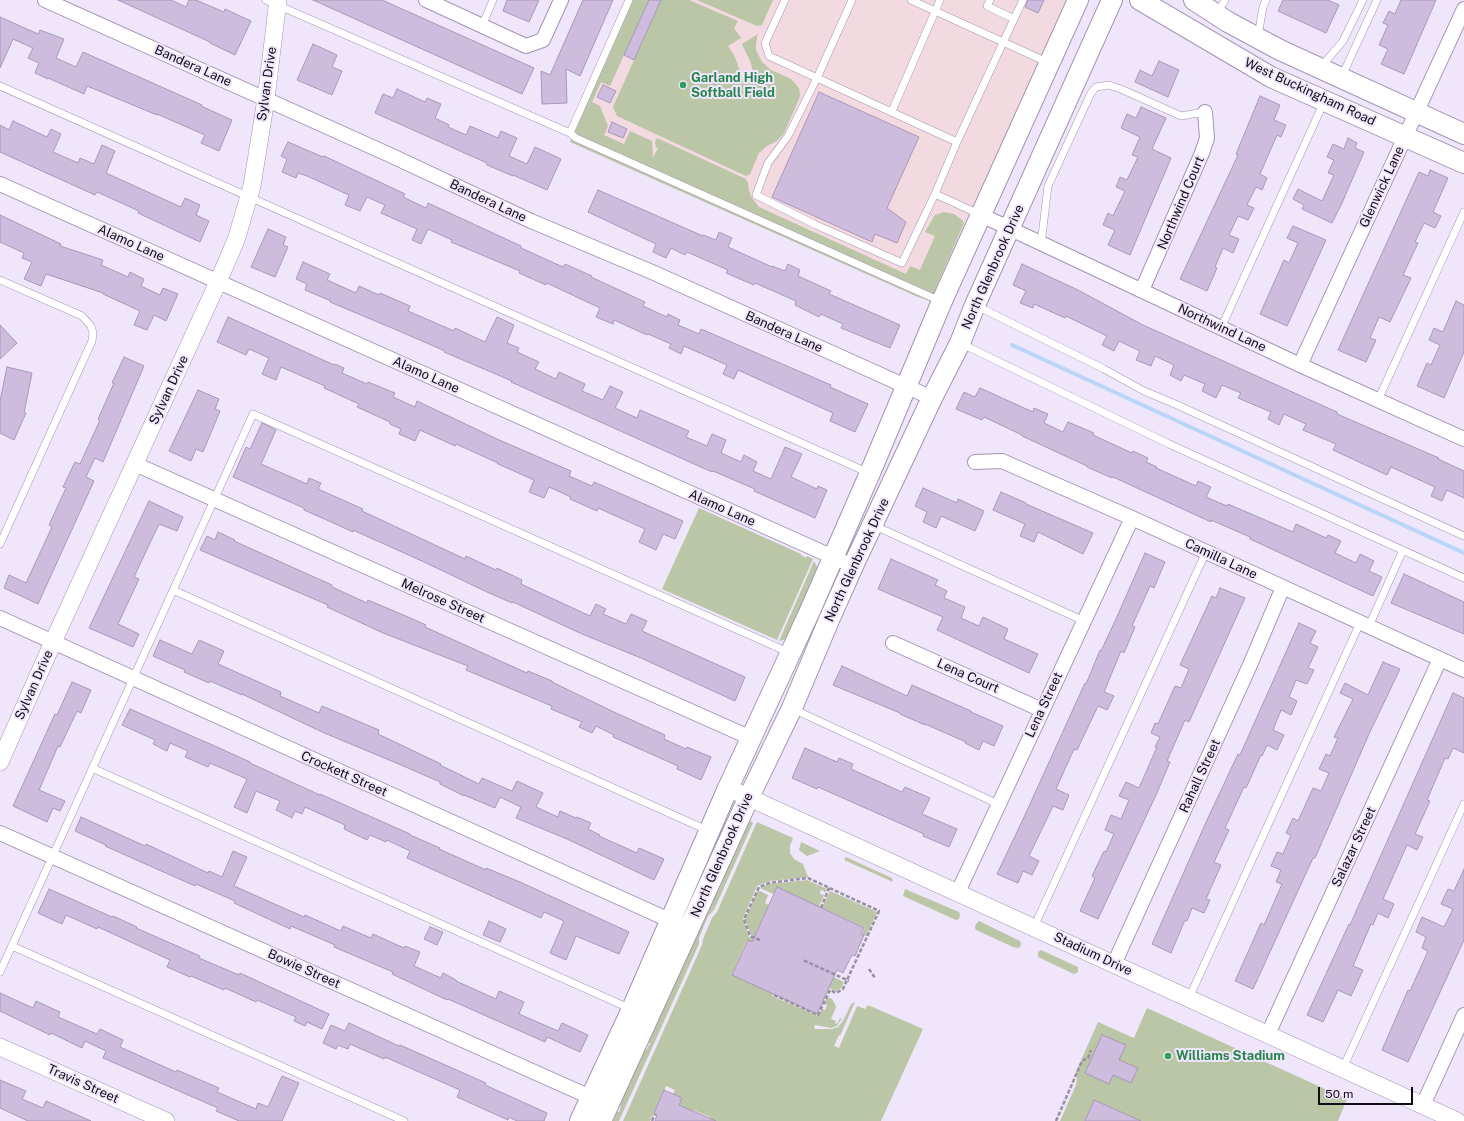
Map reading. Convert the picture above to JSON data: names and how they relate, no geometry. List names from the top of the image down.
{
  "streets": {
    "main road": ["West Buckingham Road", "North Glenbrook Drive"],
    "street": [
      "Bandera Lane",
      "Sylvan Drive",
      "Glenwick Lane",
      "Northwind Court",
      "Alamo Lane",
      "Northwind Lane",
      "Camilla Lane",
      "Melrose Street",
      "Lena Court",
      "Lena Street",
      "Crockett Street",
      "Rahall Street",
      "Salazar Street",
      "Stadium Drive",
      "Bowie Street",
      "Travis Street"
    ]
  },
  "crossings": [
    ["Bandera Lane", "Sylvan Drive"],
    ["Bandera Lane", "North Glenbrook Drive"],
    ["Sylvan Drive", "Alamo Lane"],
    ["Sylvan Drive", "Melrose Street"],
    ["Sylvan Drive", "Crockett Street"],
    ["West Buckingham Road", "Glenwick Lane"],
    ["Glenwick Lane", "Northwind Lane"],
    ["Northwind Court", "Northwind Lane"],
    ["Alamo Lane", "North Glenbrook Drive"],
    ["North Glenbrook Drive", "Northwind Lane"],
    ["North Glenbrook Drive", "Melrose Street"],
    ["North Glenbrook Drive", "Crockett Street"],
    ["North Glenbrook Drive", "Stadium Drive"],
    ["North Glenbrook Drive", "Bowie Street"],
    ["Camilla Lane", "Lena Street"],
    ["Camilla Lane", "Rahall Street"],
    ["Camilla Lane", "Salazar Street"],
    ["Lena Court", "Lena Street"],
    ["Lena Street", "Stadium Drive"],
    ["Rahall Street", "Stadium Drive"],
    ["Salazar Street", "Stadium Drive"]
  ],
  "places": ["Garland High Softball Field", "Williams Stadium"],
  "scale_bar": "50 m"
}
